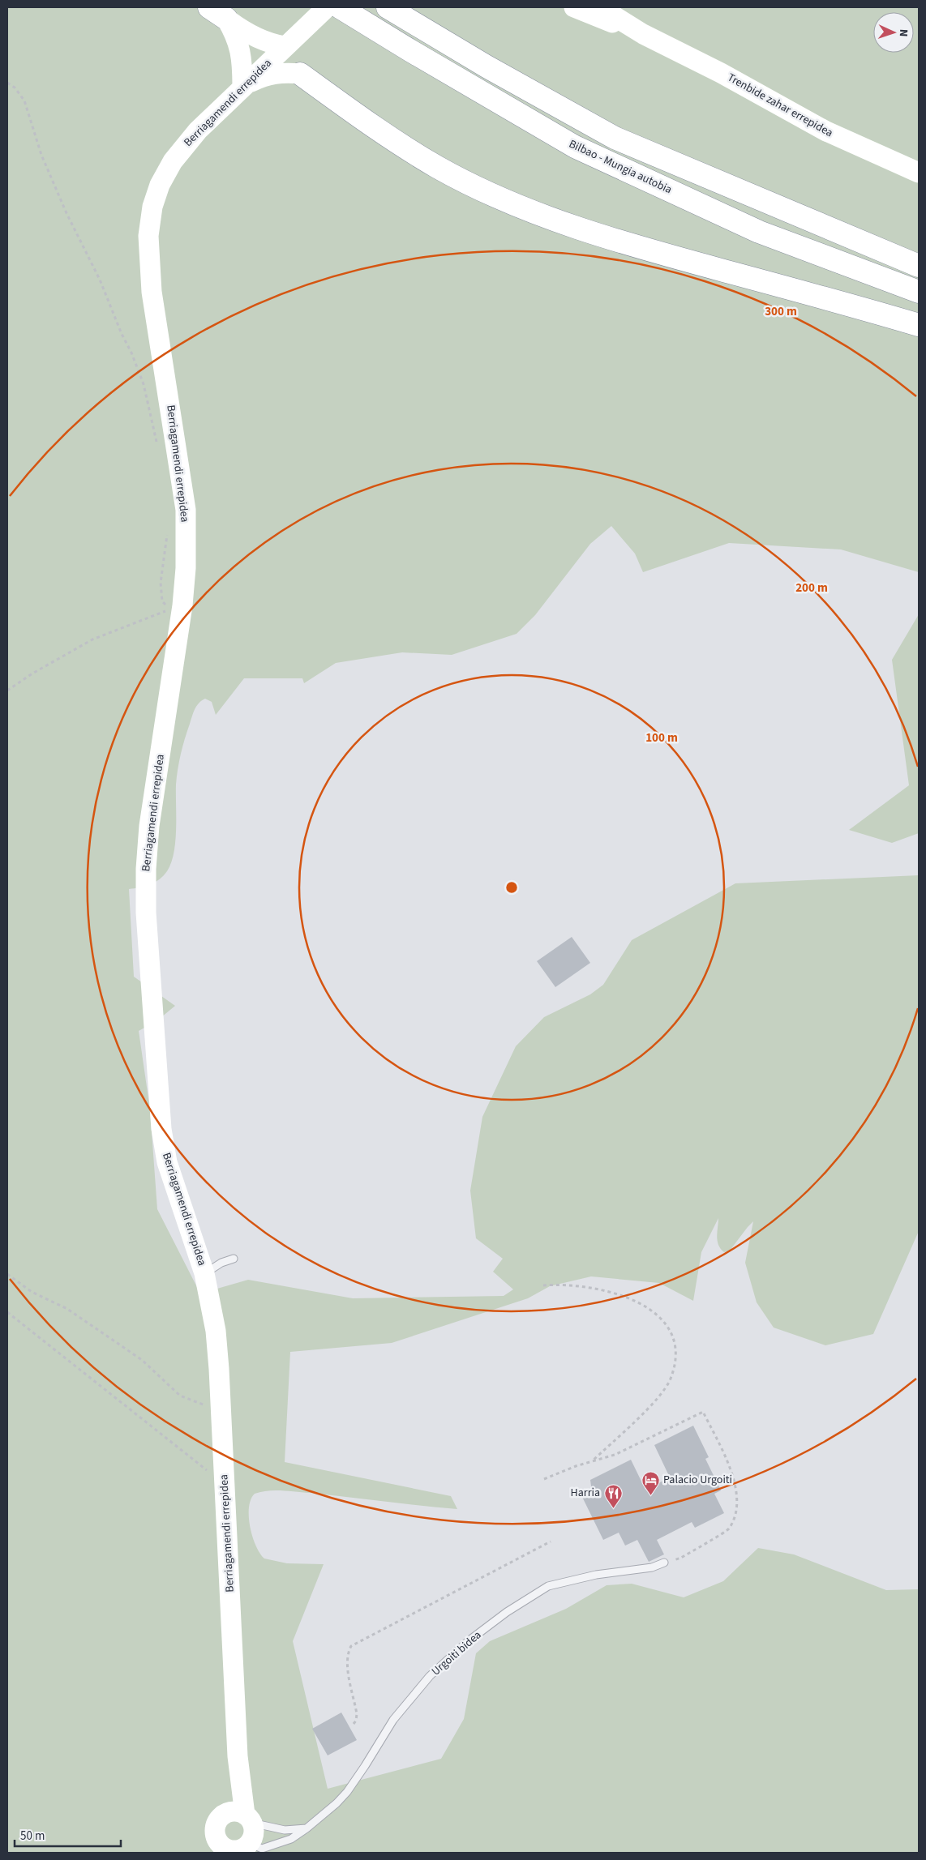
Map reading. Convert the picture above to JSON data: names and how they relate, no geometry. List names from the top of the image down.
{
  "streets": {
    "highway": ["Bilbao - Mungia autobia"],
    "street": ["Berriagamendi errepidea", "Trenbide zahar errepidea"],
    "lane": ["Urgoiti bidea"]
  },
  "places": {
    "hotel": ["Palacio Urgoiti"],
    "restaurant": ["Harria"]
  },
  "scale_bar": "50 m",
  "north": "right",
  "rings": ["300 m", "200 m", "100 m"]
}
